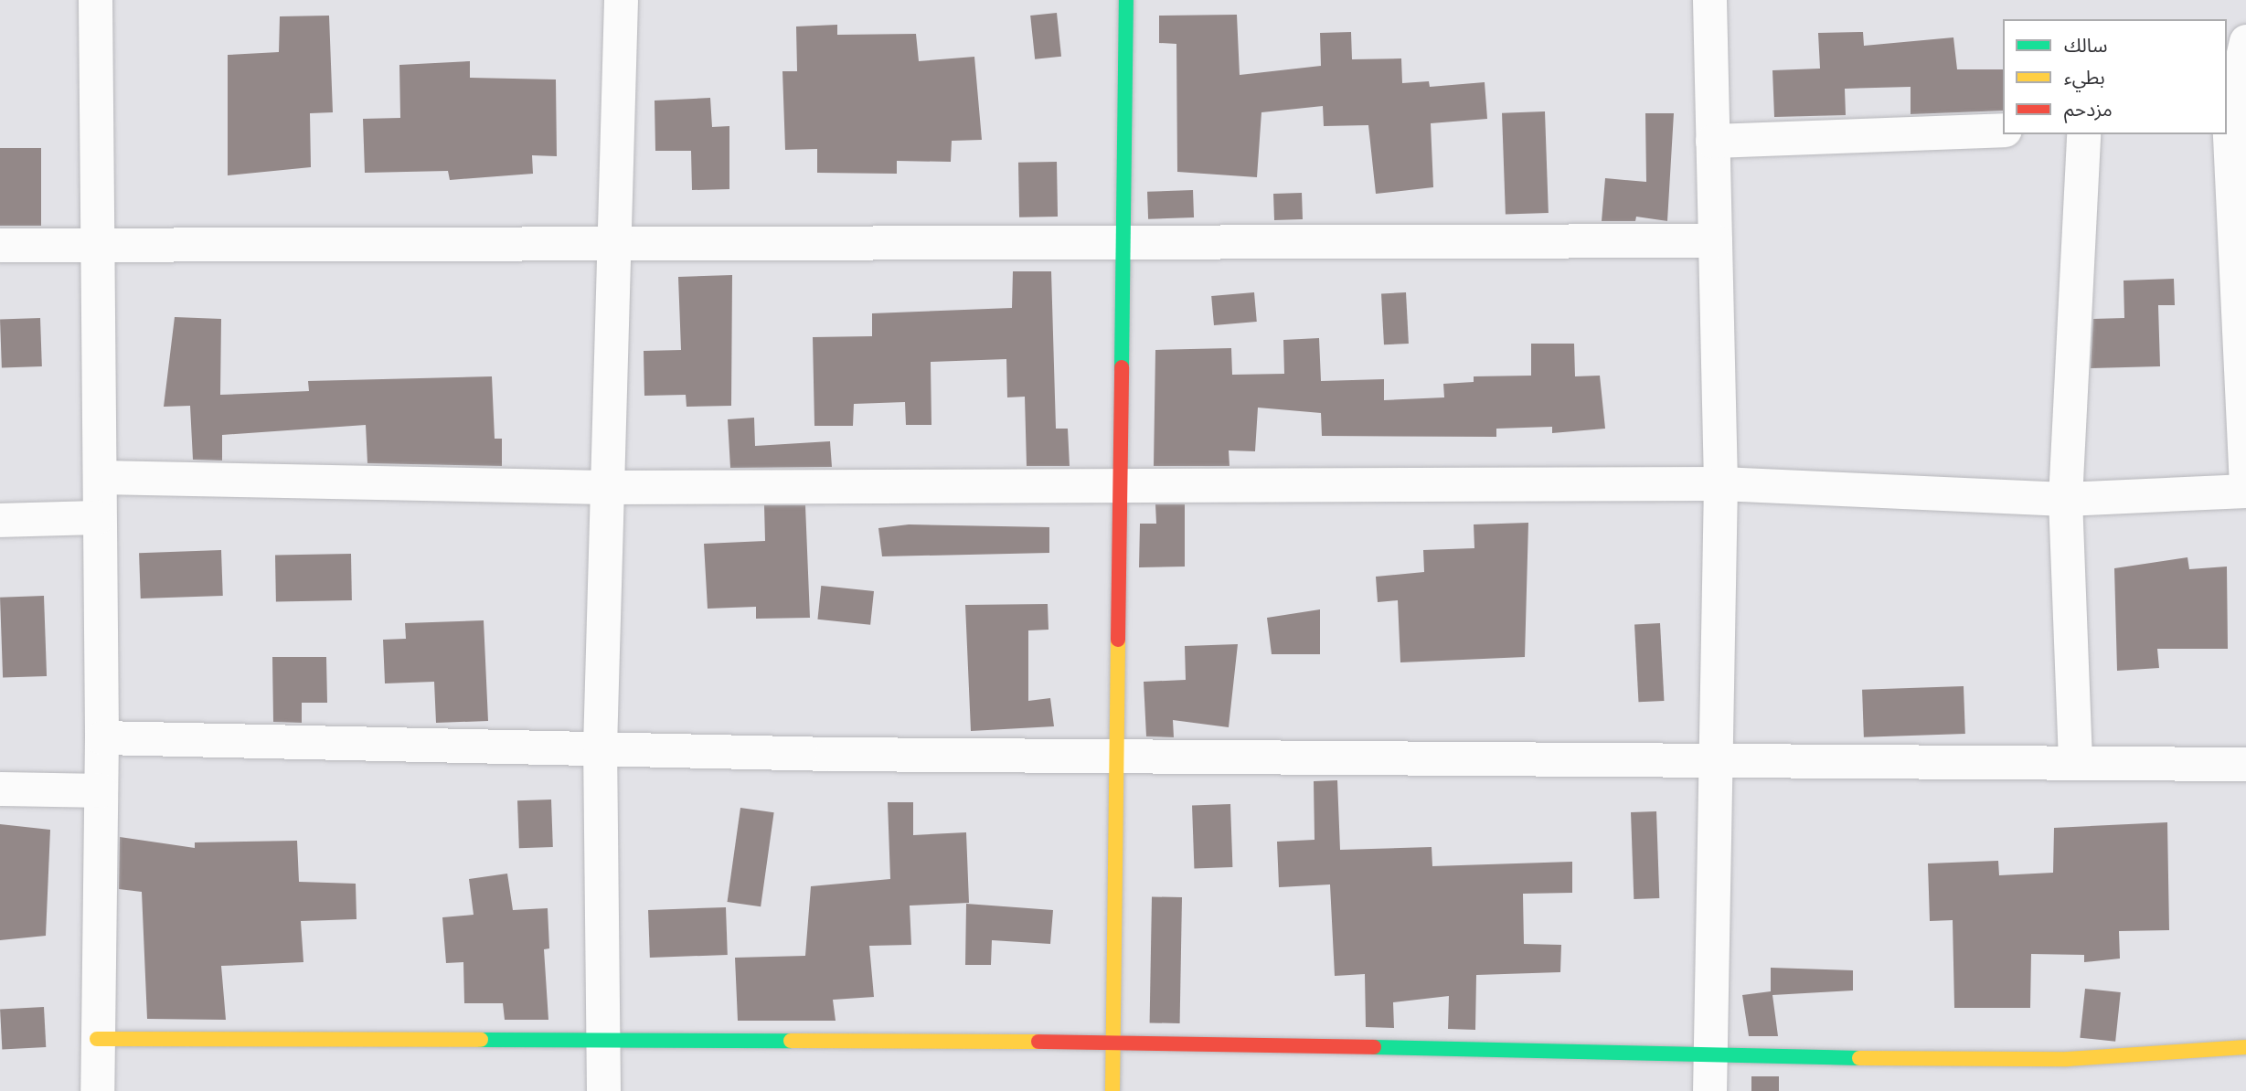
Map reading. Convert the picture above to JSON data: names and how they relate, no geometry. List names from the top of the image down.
{
  "legend": ["سالك", "بطيء", "مزدحم"]
}
